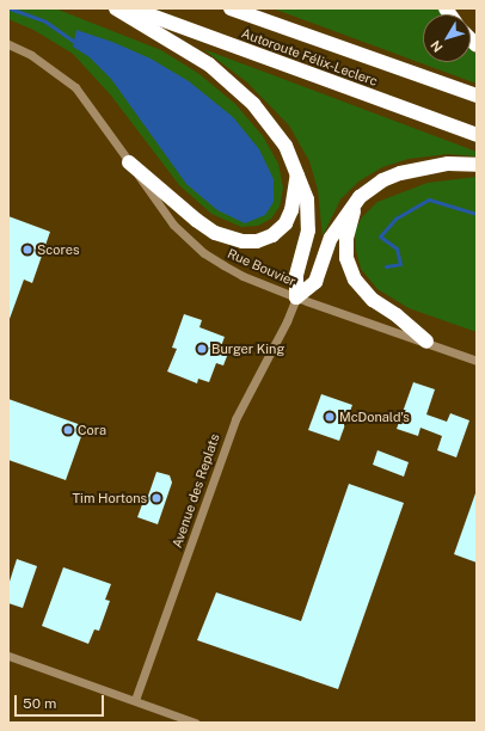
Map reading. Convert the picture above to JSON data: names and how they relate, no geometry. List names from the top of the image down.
{
  "streets": {
    "highway": ["Autoroute Félix-Leclerc"],
    "street": ["Rue Bouvier", "Avenue des Replats"]
  },
  "crossings": [
    ["Rue Bouvier", "Avenue des Replats"]
  ],
  "places": [
    "Scores",
    "Burger King",
    "McDonald's",
    "Cora",
    "Tim Hortons"
  ],
  "scale_bar": "50 m",
  "north": "bottom left"
}
